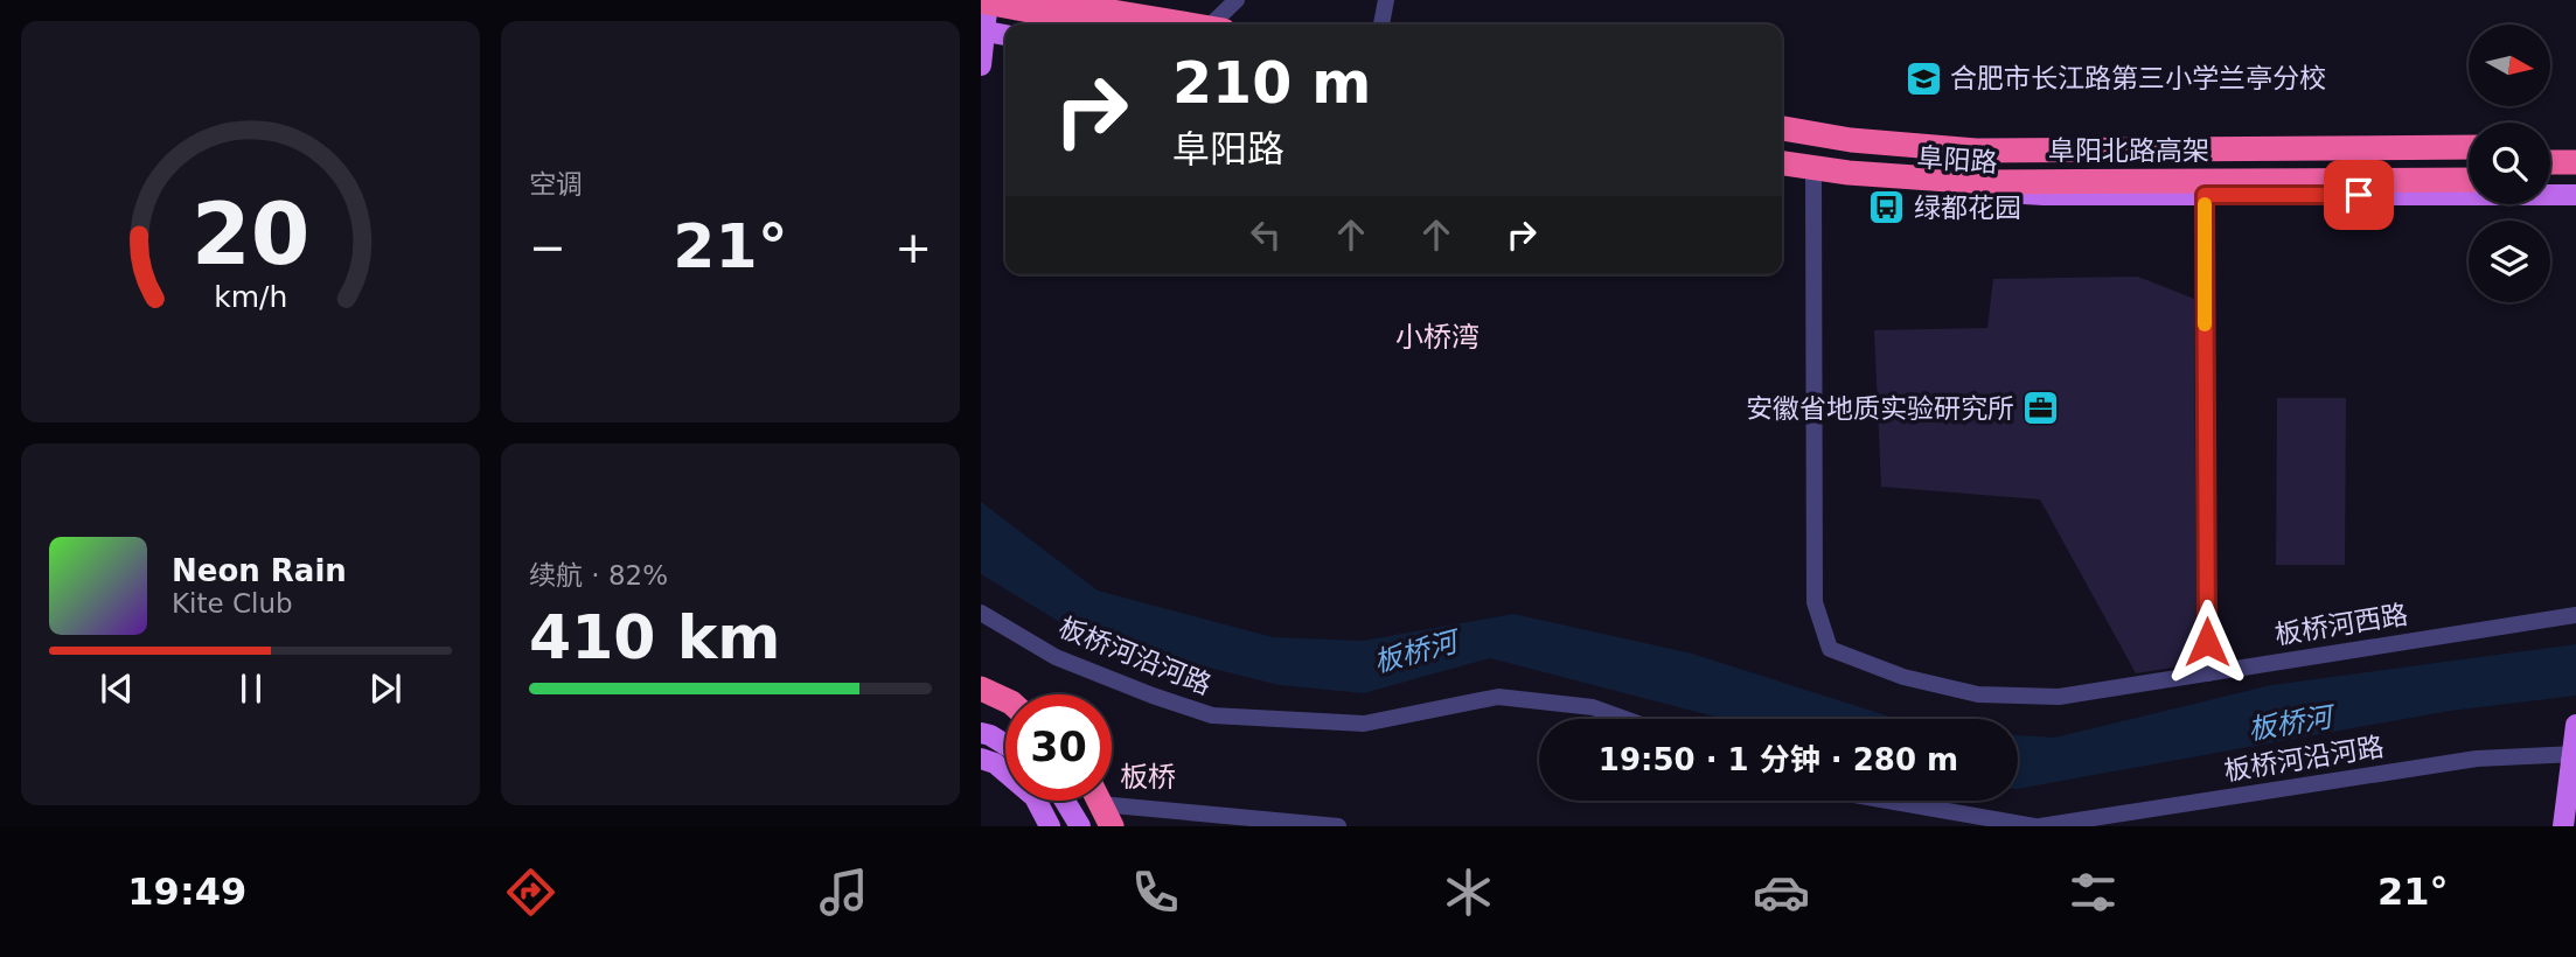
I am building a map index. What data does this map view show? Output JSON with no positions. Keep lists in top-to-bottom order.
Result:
{
  "streets": {
    "highway": ["阜阳北路高架"],
    "main road": ["阜阳路"],
    "street": ["板桥河西路", "板桥河沿河路"]
  },
  "crossings": [
    ["阜阳路", "板桥河西路"]
  ],
  "districts": ["小桥湾", "板桥"],
  "water": ["板桥河"],
  "places": {
    "school or university": ["合肥市长江路第三小学兰亭分校"],
    "bus stop": ["绿都花园"],
    "office": ["安徽省地质实验研究所"]
  },
  "north": "right",
  "page": {
    "tile": [
      "空调",
      ["续航 · 82%", "410 km"]
    ],
    "turn": ["210 m", "阜阳路"],
    "heat": ["−", "21°", "+"],
    "song": ["Neon Rain", "Kite Club"],
    "limit": "30",
    "trip": "19:50 · 1 分钟 · 280 m",
    "tabs": ["19:49", "21°"],
    "gauge": ["20", "km/h"]
  }
}
